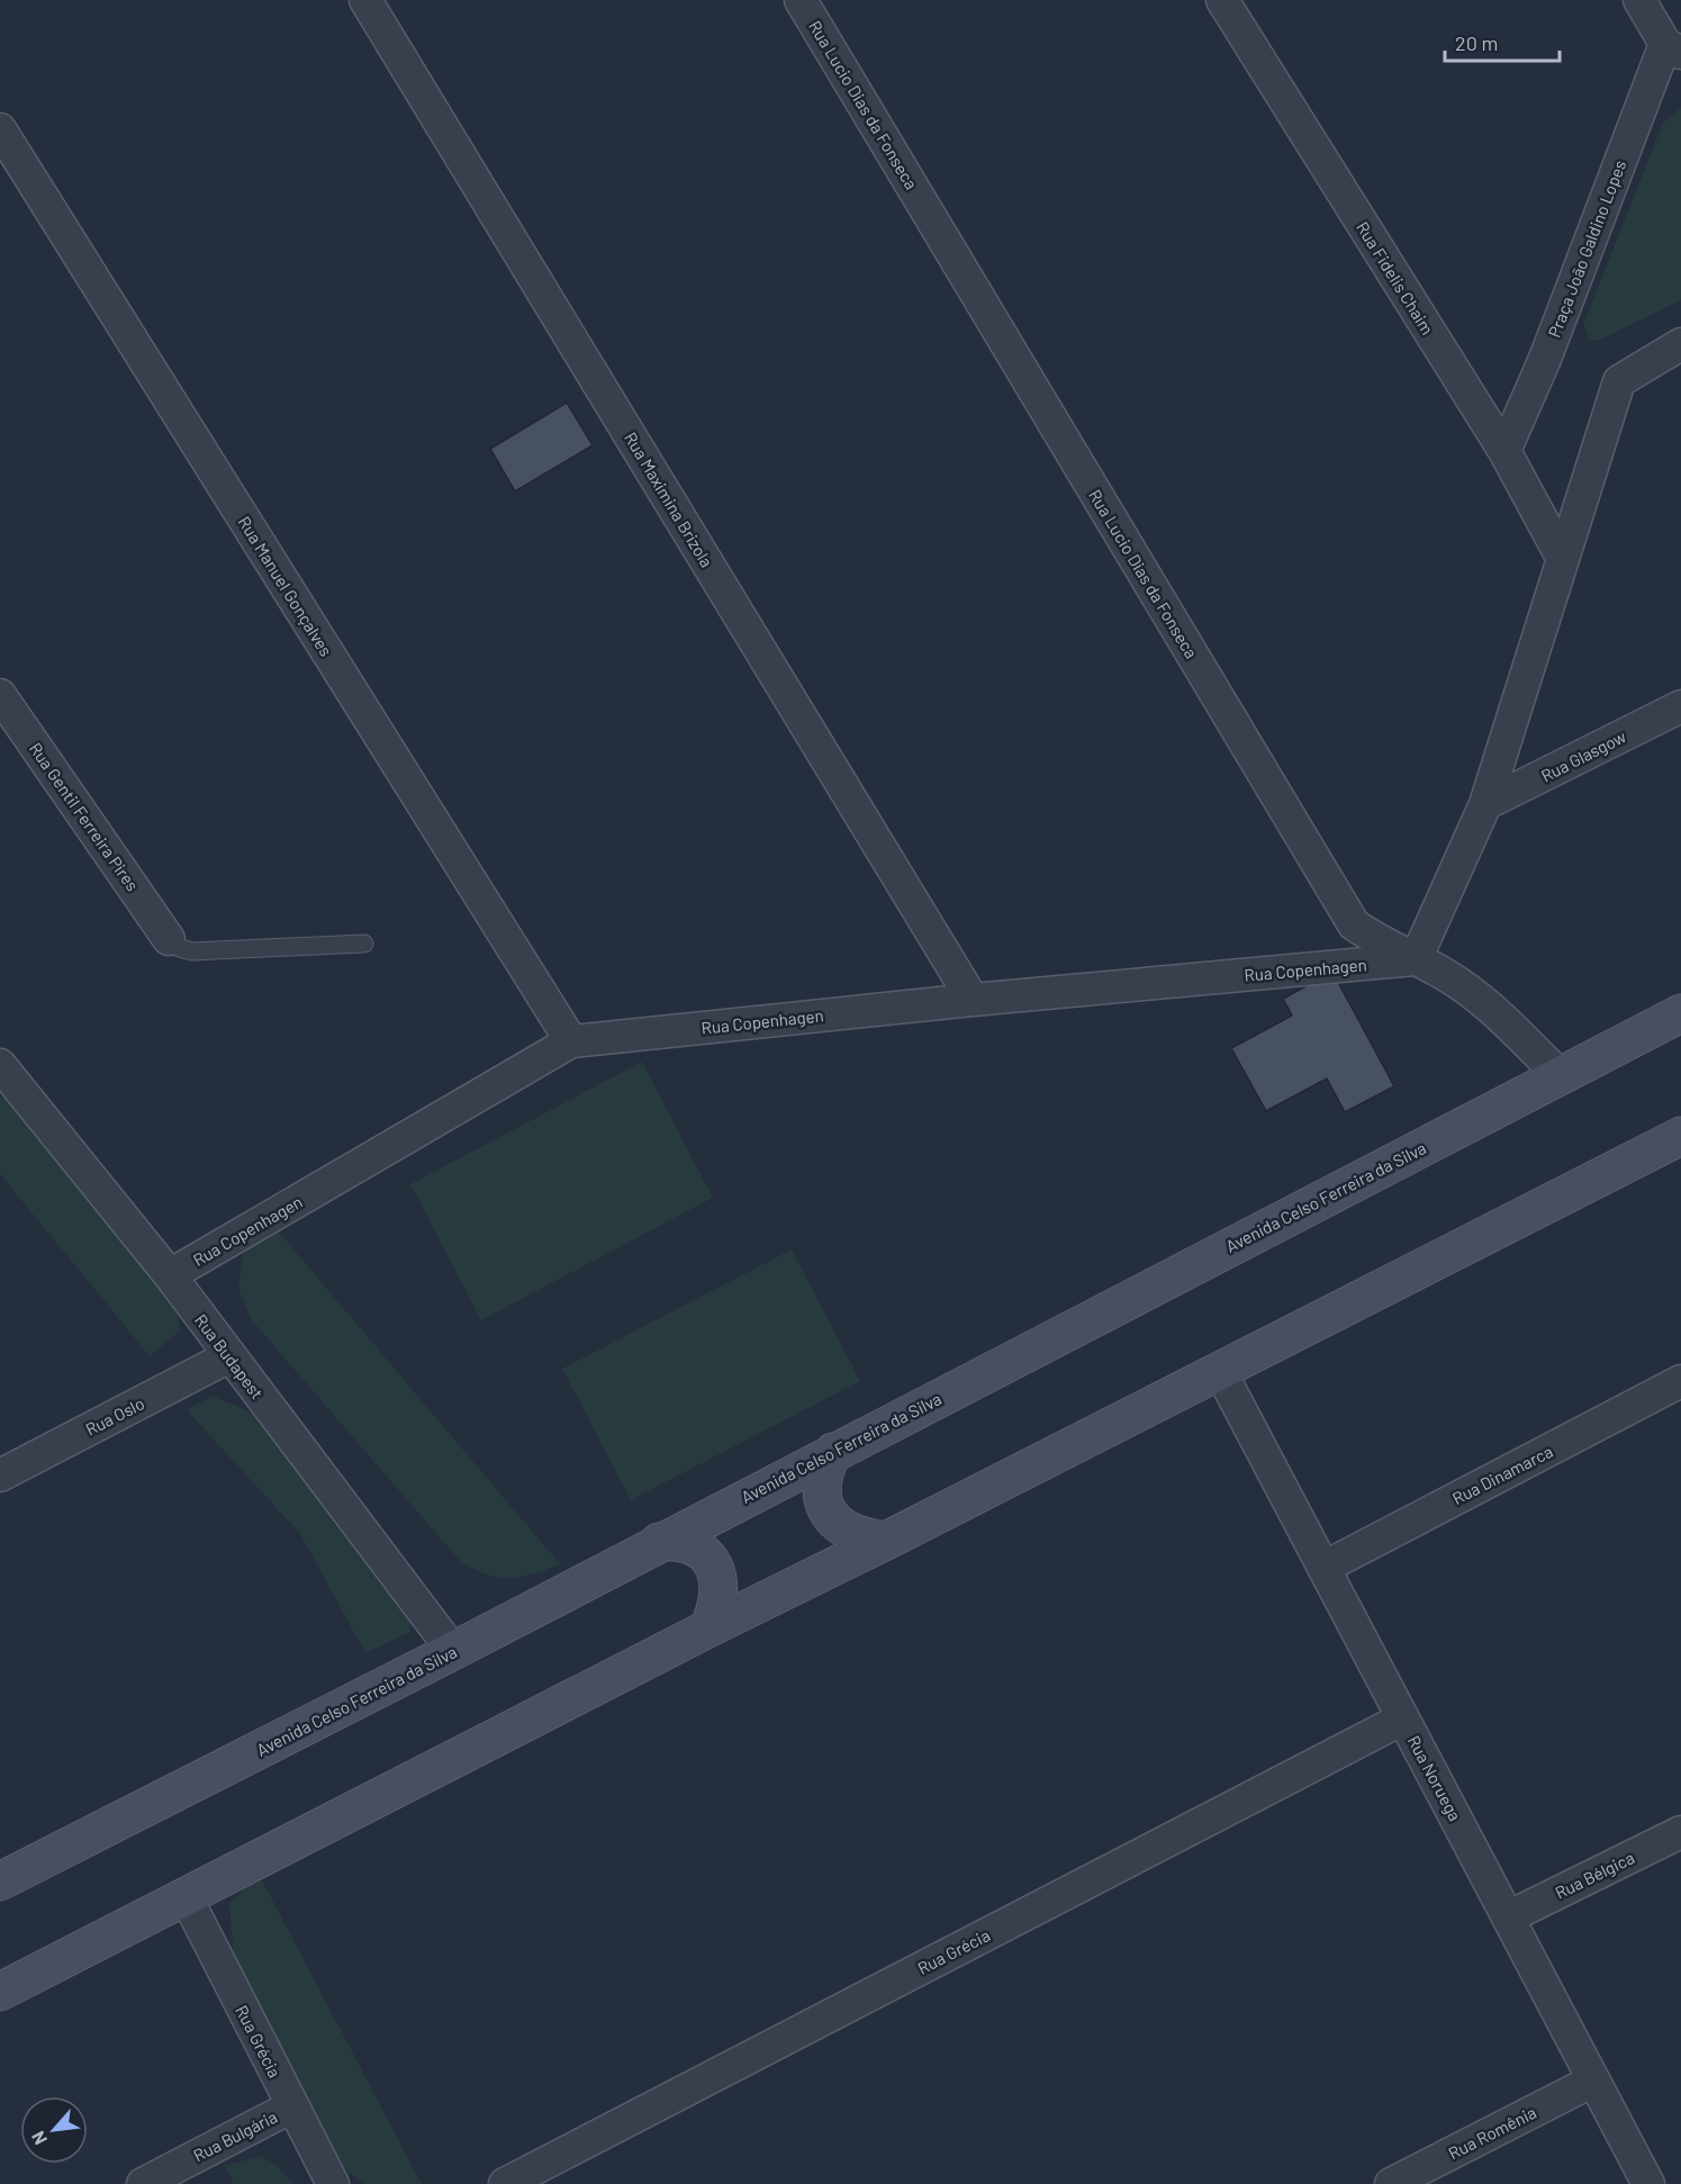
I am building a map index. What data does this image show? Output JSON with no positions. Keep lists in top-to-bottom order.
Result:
{
  "streets": {
    "main road": ["Avenida Celso Ferreira da Silva"],
    "street": [
      "Rua Lucio Dias da Fonseca",
      "Praça João Galdino Lopes",
      "Rua Fidelis Chaim",
      "Rua Maximina Brizola",
      "Rua Manuel Gonçalves",
      "Rua Glasgow",
      "Rua Gentil Ferreira Pires",
      "Rua Copenhagen",
      "Rua Budapest",
      "Rua Oslo",
      "Rua Dinamarca",
      "Rua Noruega",
      "Rua Bélgica",
      "Rua Grécia",
      "Rua Romênia",
      "Rua Bulgária"
    ]
  },
  "crossings": [
    ["Rua Lucio Dias da Fonseca", "Rua Copenhagen"],
    ["Rua Lucio Dias da Fonseca", "Avenida Celso Ferreira da Silva"],
    ["Praça João Galdino Lopes", "Rua Fidelis Chaim"],
    ["Rua Maximina Brizola", "Rua Copenhagen"],
    ["Rua Manuel Gonçalves", "Rua Copenhagen"],
    ["Rua Copenhagen", "Rua Budapest"],
    ["Avenida Celso Ferreira da Silva", "Rua Budapest"],
    ["Rua Budapest", "Rua Oslo"],
    ["Rua Dinamarca", "Rua Noruega"],
    ["Rua Noruega", "Rua Bélgica"],
    ["Rua Noruega", "Rua Grécia"],
    ["Rua Noruega", "Rua Romênia"],
    ["Rua Grécia", "Rua Bulgária"]
  ],
  "scale_bar": "20 m",
  "north": "bottom left"
}
